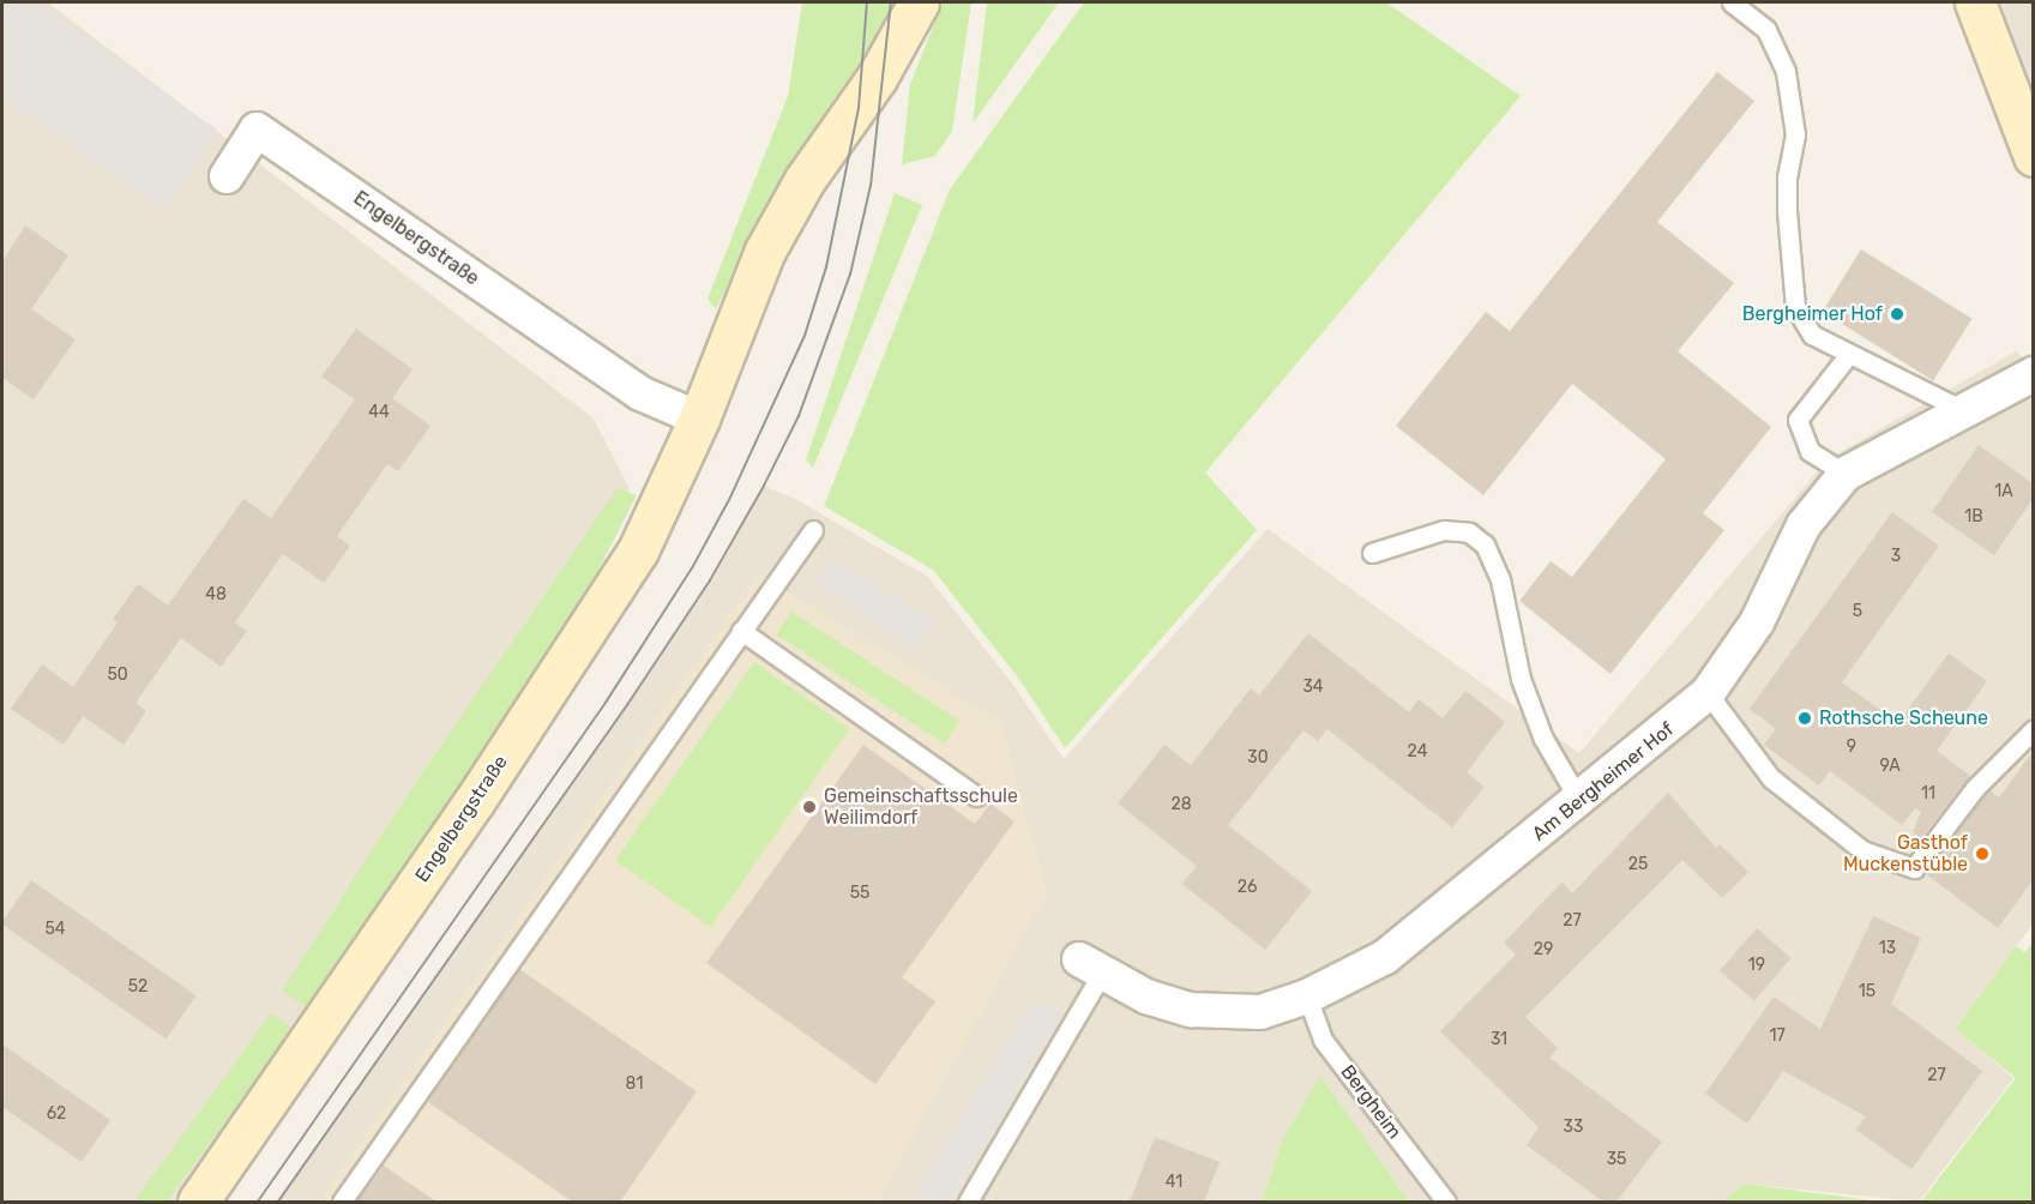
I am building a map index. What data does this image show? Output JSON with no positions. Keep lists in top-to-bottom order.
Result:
{
  "streets": {
    "main road": ["Engelbergstraße"],
    "street": ["Am Bergheimer Hof"],
    "lane": ["Bergheim"]
  },
  "crossings": [
    ["Am Bergheimer Hof", "Bergheim"]
  ],
  "places": [
    "Bergheimer Hof",
    "Rothsche Scheune",
    "Gemeinschaftsschule Weilimdorf",
    "Gasthof Muckenstüble"
  ],
  "house_numbers": [
    "44",
    "1A",
    "1B",
    "3",
    "48",
    "5",
    "50",
    "34",
    "9",
    "24",
    "30",
    "9A",
    "11",
    "28",
    "25",
    "26",
    "55",
    "27",
    "54",
    "13",
    "29",
    "19",
    "52",
    "15",
    "17",
    "31",
    "27",
    "81",
    "62",
    "33",
    "35",
    "41"
  ]
}
